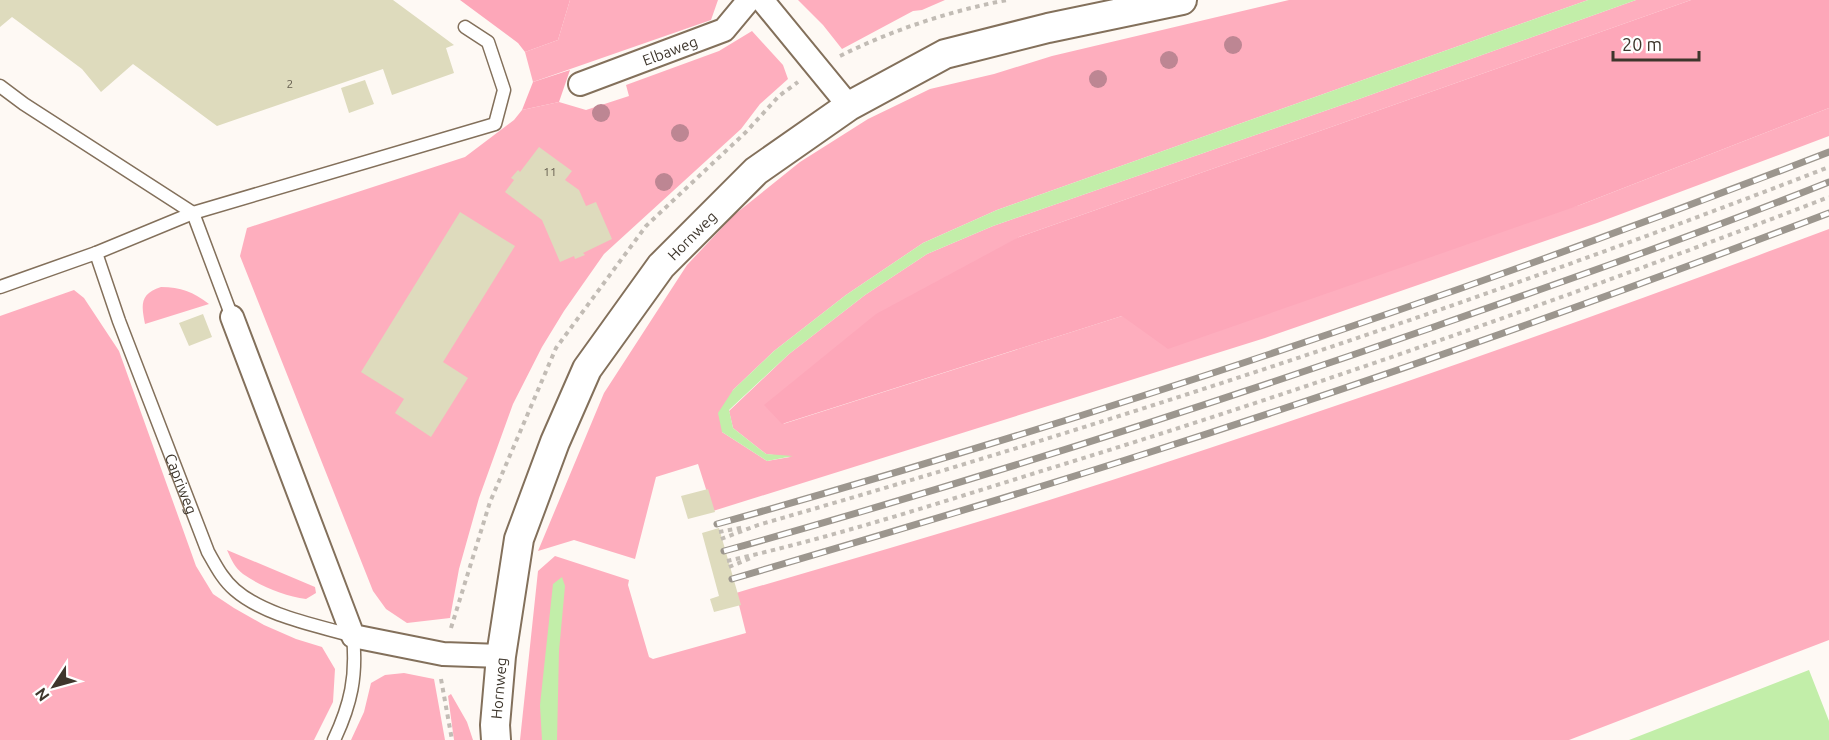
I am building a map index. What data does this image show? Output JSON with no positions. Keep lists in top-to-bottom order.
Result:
{
  "streets": {
    "street": ["Elbaweg", "Hornweg", "Capriweg"]
  },
  "crossings": [
    ["Hornweg", "Capriweg"]
  ],
  "house_numbers": ["2", "11"],
  "scale_bar": "20 m",
  "north": "bottom left"
}
